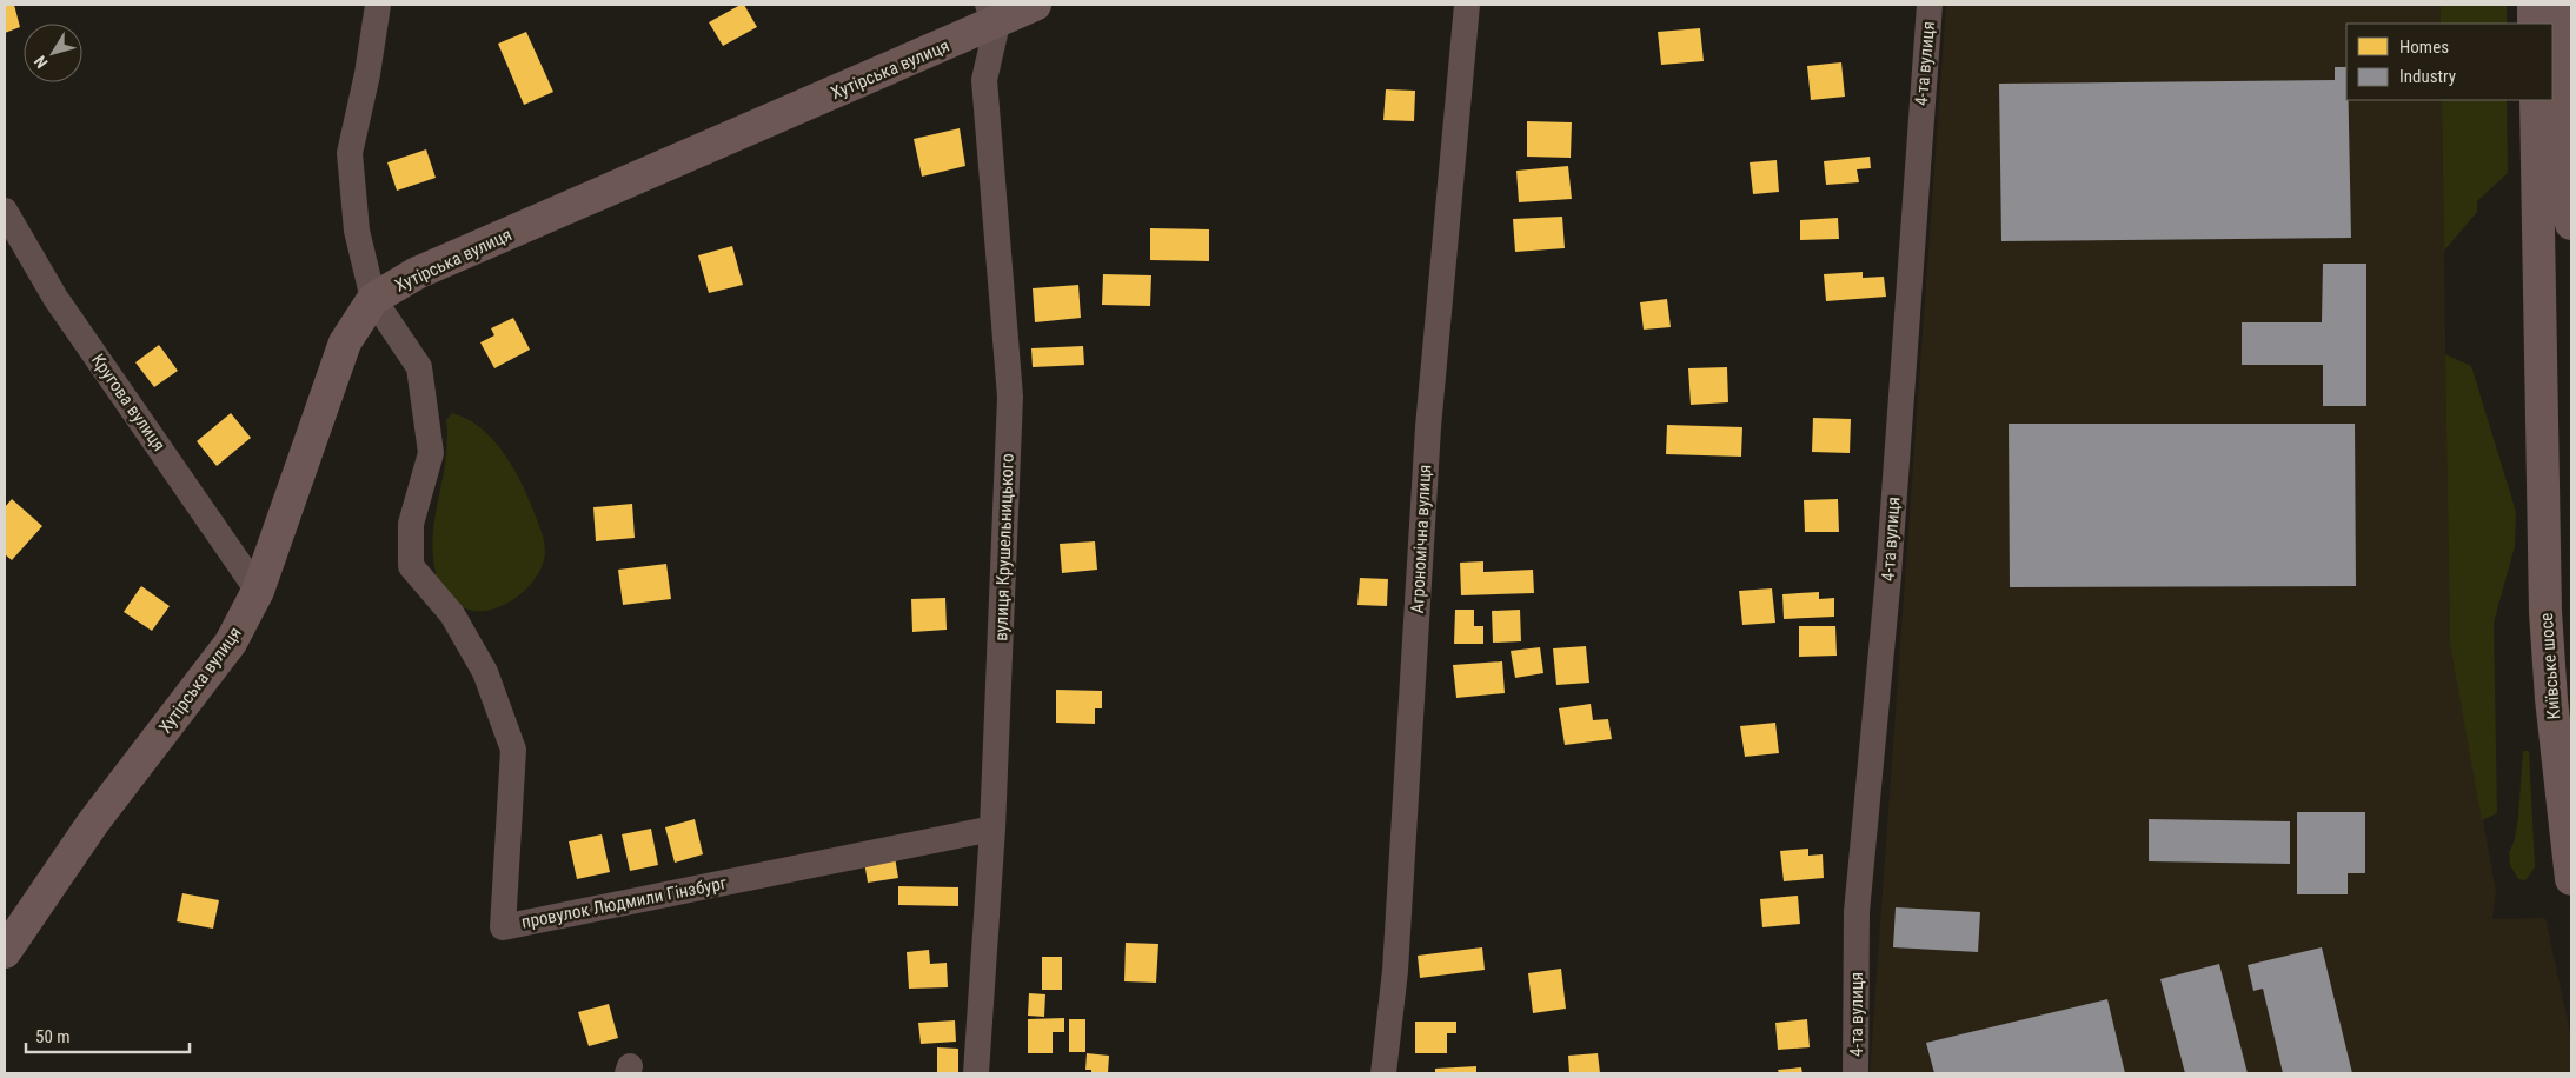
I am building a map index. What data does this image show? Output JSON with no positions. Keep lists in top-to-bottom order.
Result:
{
  "streets": {
    "main road": ["Хутірська вулиця", "Київське шосе"],
    "street": [
      "4-та вулиця",
      "Кругова вулиця",
      "Агрономічна вулиця",
      "вулиця Крушельницького",
      "провулок Людмили Гінзбург"
    ]
  },
  "crossings": [
    ["Хутірська вулиця", "Кругова вулиця"],
    ["Хутірська вулиця", "вулиця Крушельницького"],
    ["Хутірська вулиця", "провулок Людмили Гінзбург"],
    ["вулиця Крушельницького", "провулок Людмили Гінзбург"]
  ],
  "legend": ["Homes", "Industry"],
  "scale_bar": "50 m",
  "north": "bottom left"
}
